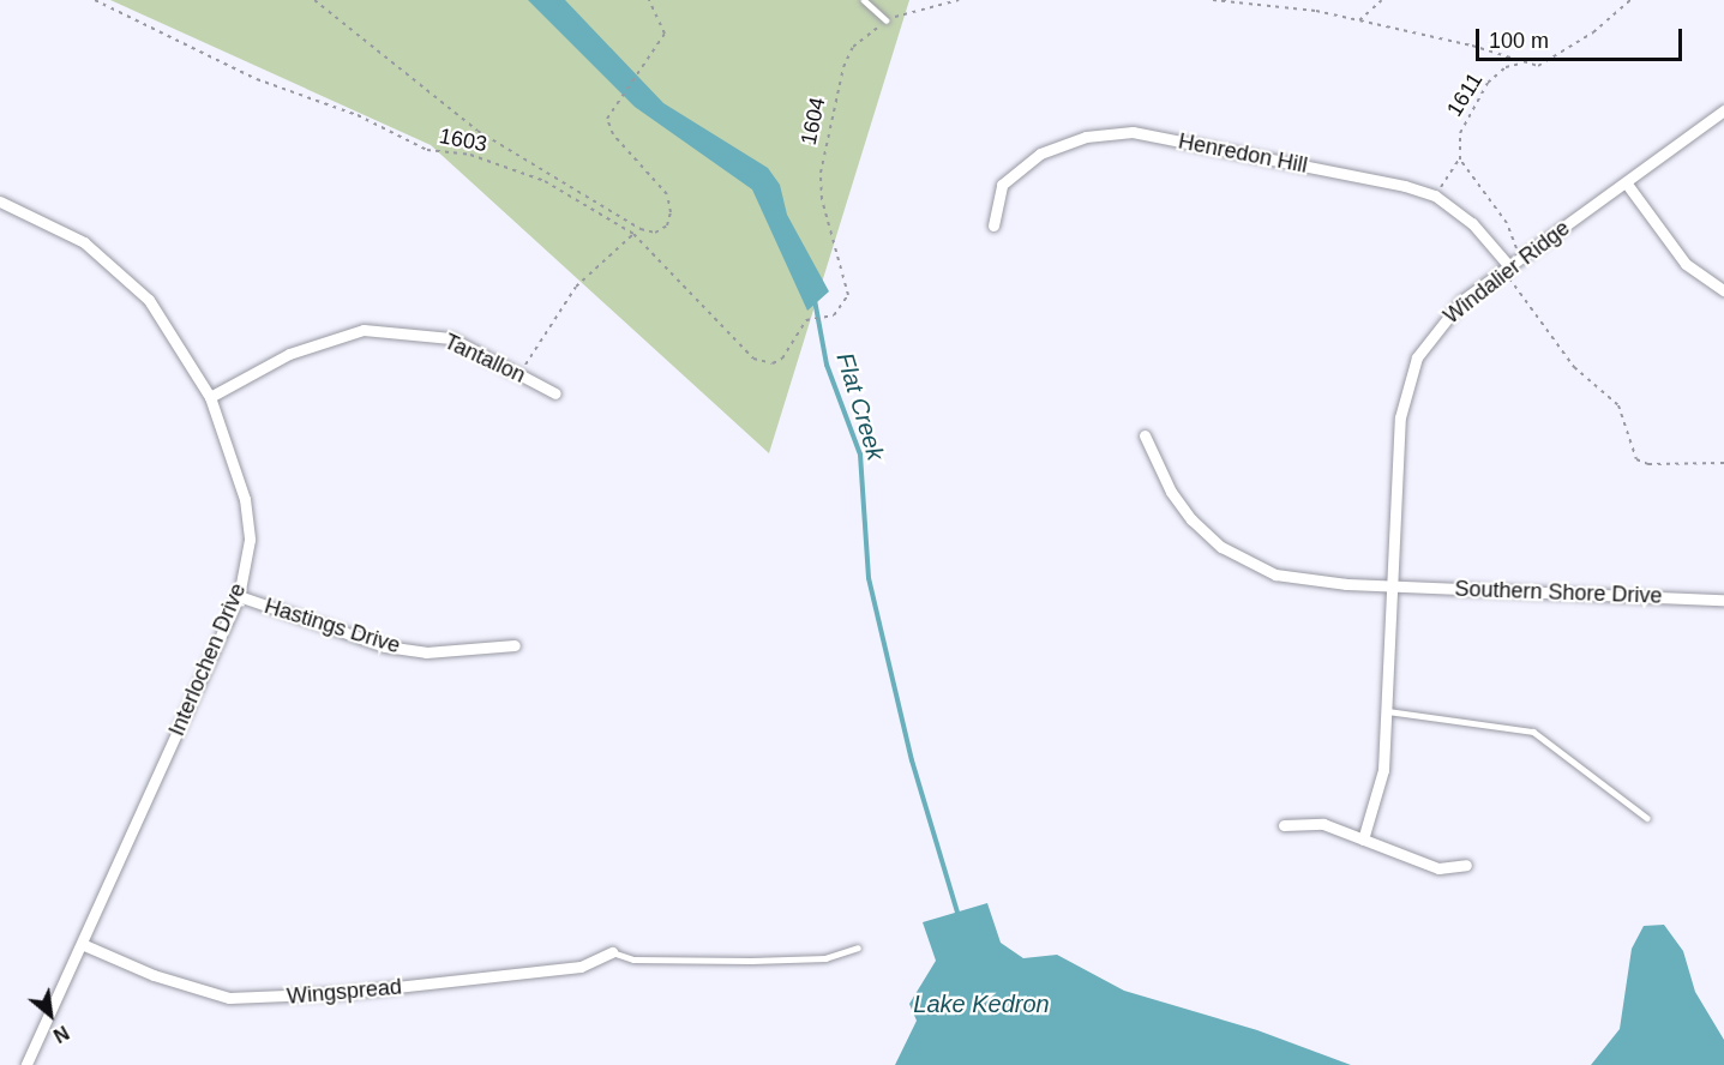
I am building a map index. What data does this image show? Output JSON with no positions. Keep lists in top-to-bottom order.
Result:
{
  "streets": {
    "street": [
      "Henredon Hill",
      "Windalier Ridge",
      "Tantallon",
      "Southern Shore Drive",
      "Hastings Drive",
      "Interlochen Drive",
      "Wingspread"
    ],
    "path": ["1611", "1604", "1603"]
  },
  "crossings": [
    ["1611", "Henredon Hill"],
    ["1604", "1603"],
    ["Henredon Hill", "Windalier Ridge"],
    ["Windalier Ridge", "Southern Shore Drive"],
    ["Tantallon", "Interlochen Drive"],
    ["Hastings Drive", "Interlochen Drive"],
    ["Interlochen Drive", "Wingspread"]
  ],
  "water": ["Flat Creek", "Lake Kedron"],
  "scale_bar": "100 m",
  "north": "bottom right"
}
